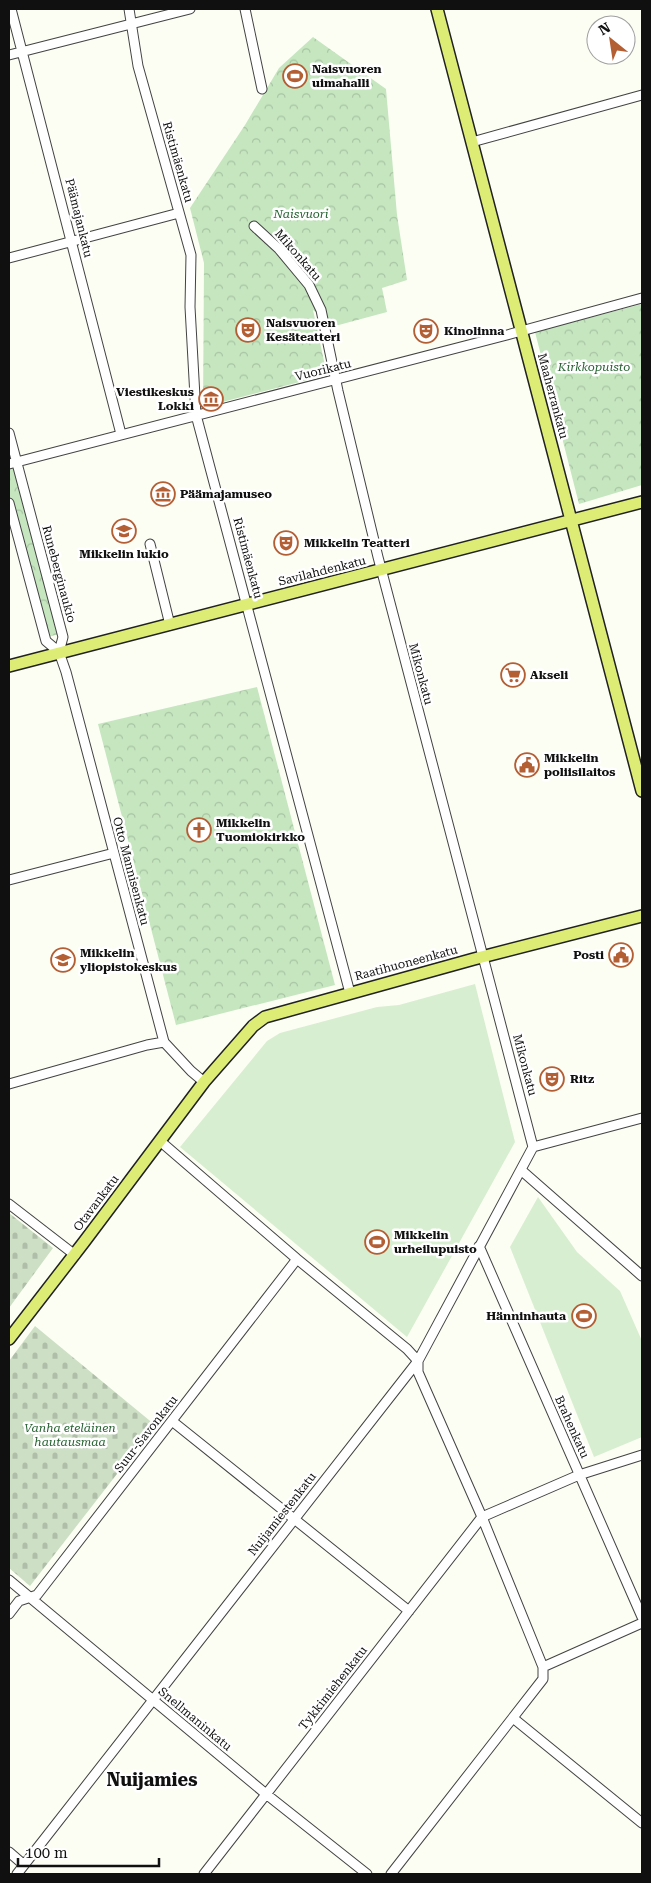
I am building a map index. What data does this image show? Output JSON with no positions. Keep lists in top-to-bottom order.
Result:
{
  "streets": {
    "main road": [
      "Maaherrankatu",
      "Savilahdenkatu",
      "Raatihuoneenkatu",
      "Otavankatu"
    ],
    "street": [
      "Ristimäenkatu",
      "Päämajankatu",
      "Mikonkatu",
      "Vuorikatu",
      "Runeberginaukio",
      "Otto Mannisenkatu",
      "Brahenkatu",
      "Suur-Savonkatu",
      "Nuijamiestenkatu",
      "Tykkimiehenkatu",
      "Snellmaninkatu"
    ]
  },
  "crossings": [
    ["Ristimäenkatu", "Vuorikatu"],
    ["Ristimäenkatu", "Savilahdenkatu"],
    ["Ristimäenkatu", "Raatihuoneenkatu"],
    ["Päämajankatu", "Vuorikatu"],
    ["Mikonkatu", "Vuorikatu"],
    ["Mikonkatu", "Savilahdenkatu"],
    ["Mikonkatu", "Raatihuoneenkatu"],
    ["Mikonkatu", "Nuijamiestenkatu"],
    ["Vuorikatu", "Maaherrankatu"],
    ["Vuorikatu", "Runeberginaukio"],
    ["Maaherrankatu", "Savilahdenkatu"],
    ["Savilahdenkatu", "Runeberginaukio"],
    ["Savilahdenkatu", "Otto Mannisenkatu"],
    ["Runeberginaukio", "Otto Mannisenkatu"],
    ["Otto Mannisenkatu", "Raatihuoneenkatu"],
    ["Otto Mannisenkatu", "Otavankatu"],
    ["Raatihuoneenkatu", "Otavankatu"],
    ["Brahenkatu", "Nuijamiestenkatu"],
    ["Suur-Savonkatu", "Snellmaninkatu"],
    ["Nuijamiestenkatu", "Snellmaninkatu"],
    ["Tykkimiehenkatu", "Snellmaninkatu"]
  ],
  "districts": ["Nuijamies"],
  "parks": ["Naisvuori", "Kirkkopuisto", "Vanha eteläinen hautausmaa"],
  "places": {
    "sports": ["Naisvuoren uimahalli", "Mikkelin urheilupuisto", "Hänninhauta"],
    "theatre": [
      "Naisvuoren Kesäteatteri",
      "Kinolinna",
      "Mikkelin Teatteri",
      "Ritz"
    ],
    "museum": ["Viestikeskus Lokki", "Päämajamuseo"],
    "school or university": ["Mikkelin lukio", "Mikkelin yliopistokeskus"],
    "supermarket": ["Akseli"],
    "public building": ["Mikkelin poliisilaitos", "Posti"],
    "church": ["Mikkelin Tuomiokirkko"]
  },
  "scale_bar": "100 m",
  "north": "top left"
}
